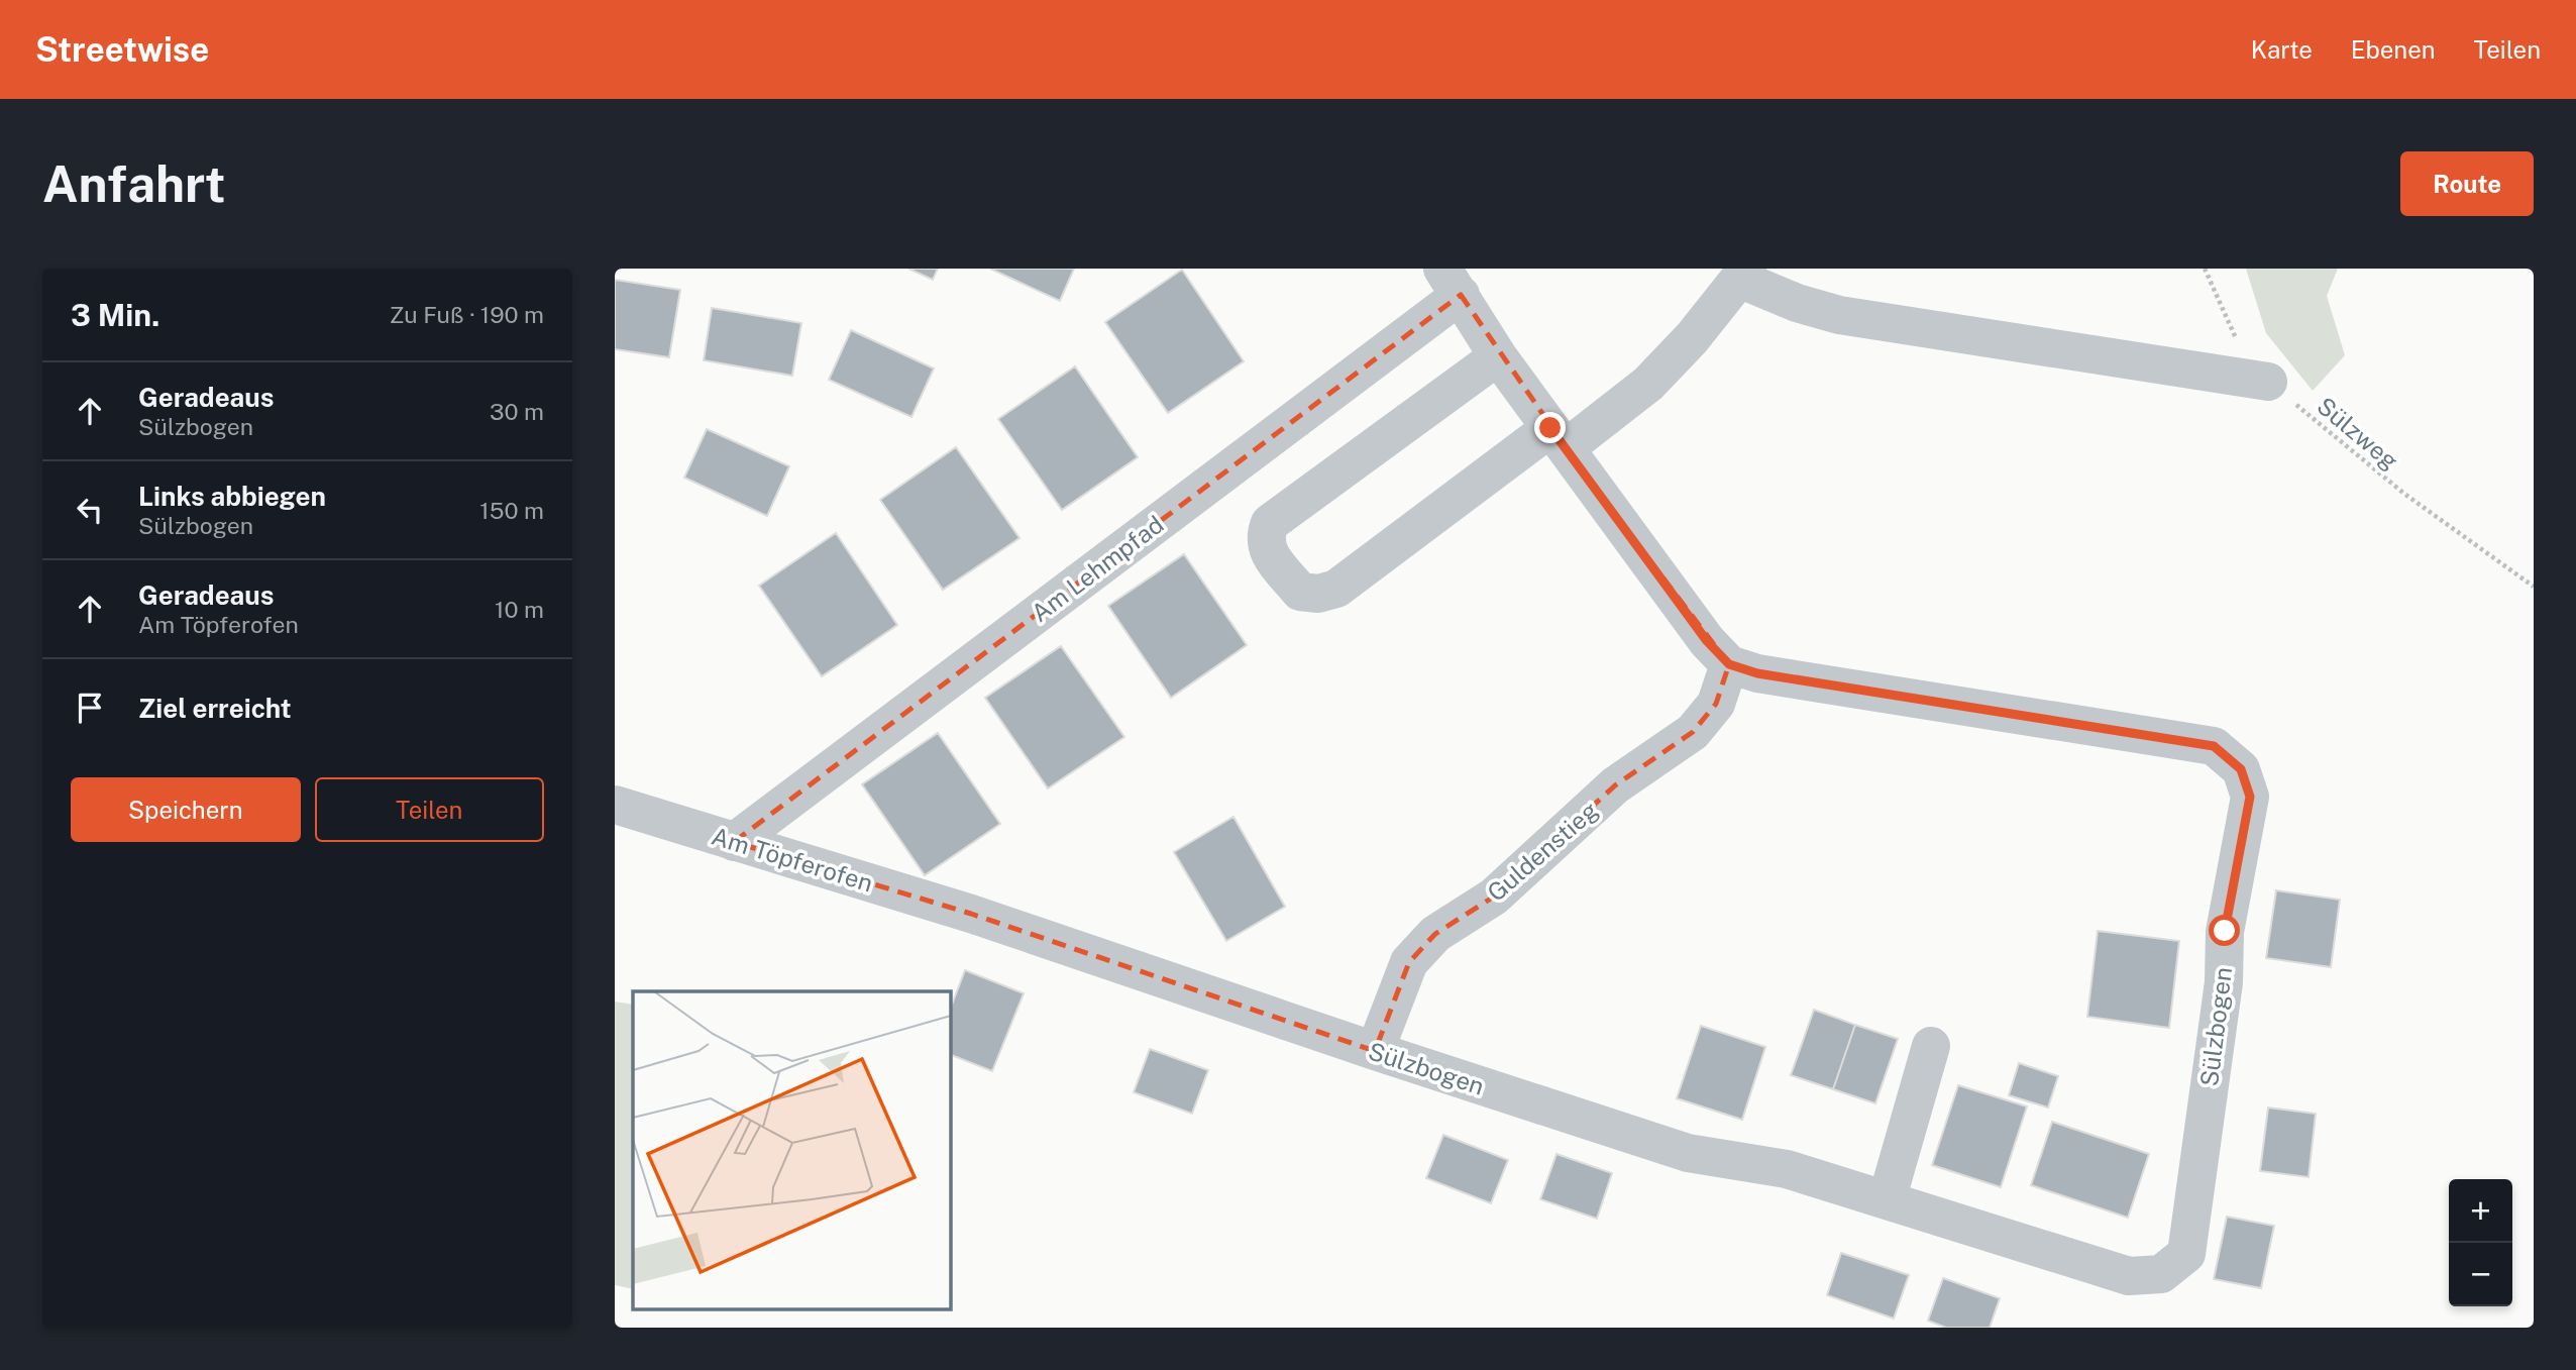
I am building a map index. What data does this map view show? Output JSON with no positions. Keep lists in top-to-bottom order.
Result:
{
  "streets": {
    "street": [
      "Am Lehmpfad",
      "Guldenstieg",
      "Am Töpferofen",
      "Sülzbogen"
    ],
    "path": ["Sülzweg"]
  },
  "crossings": [
    ["Am Lehmpfad", "Am Töpferofen"],
    ["Guldenstieg", "Sülzbogen"],
    ["Am Töpferofen", "Sülzbogen"]
  ],
  "page": {
    "header": "Streetwise",
    "nav": ["Karte", "Ebenen", "Teilen"],
    "buttons": [
      "Route",
      ["Speichern", "Teilen"]
    ],
    "title": "Anfahrt",
    "heading": ["3 Min.", "Zu Fuß · 190 m"],
    "list": [
      ["Geradeaus", "Sülzbogen", "30 m"],
      ["Links abbiegen", "Sülzbogen", "150 m"],
      ["Geradeaus", "Am Töpferofen", "10 m"],
      "Ziel erreicht"
    ],
    "map_buttons": ["+", "−"]
  }
}
